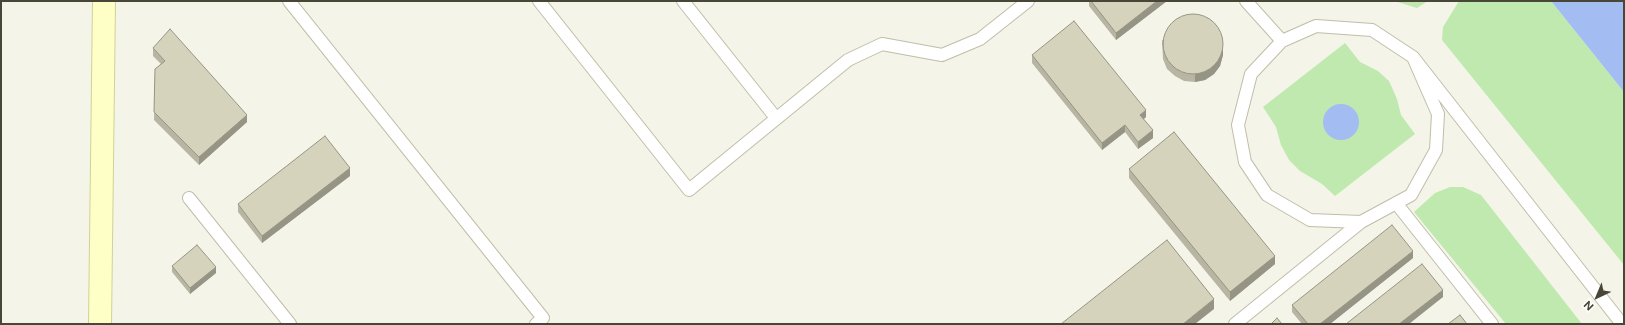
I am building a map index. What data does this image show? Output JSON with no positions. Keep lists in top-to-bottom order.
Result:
{
  "north": "bottom left"
}
